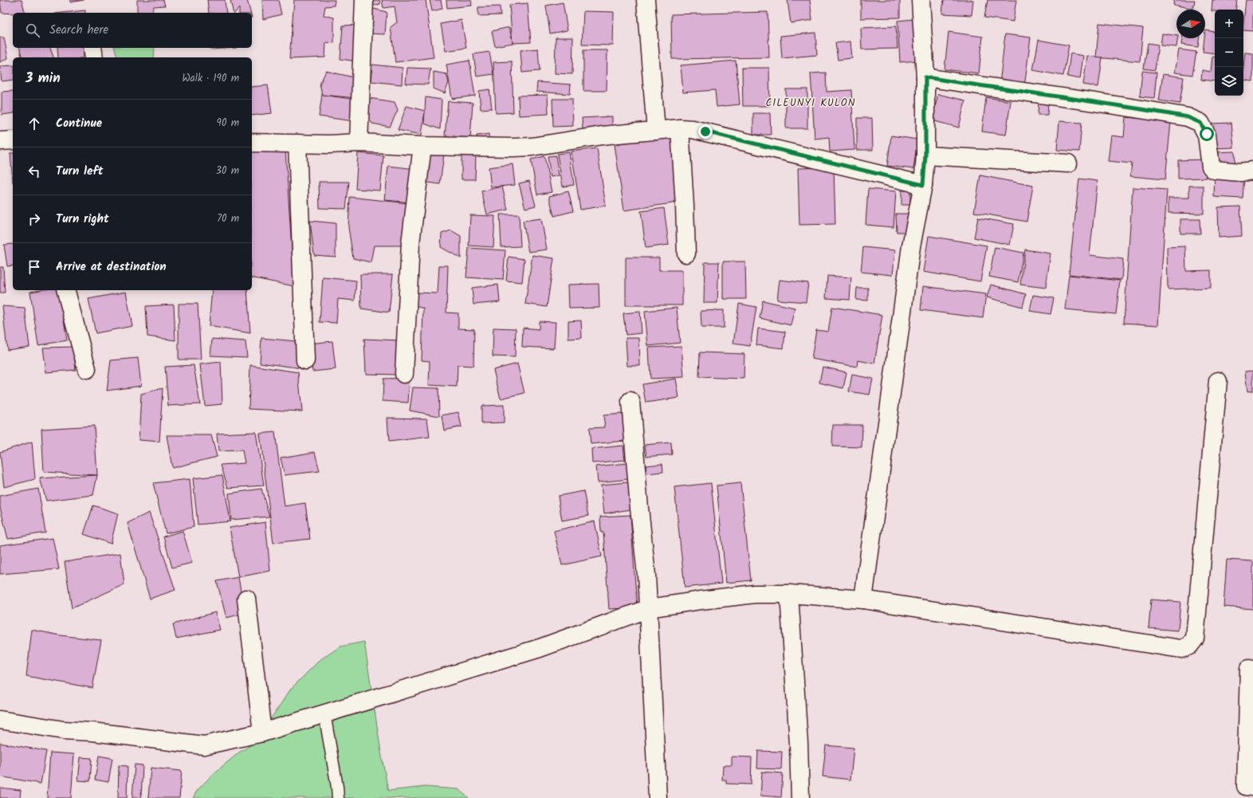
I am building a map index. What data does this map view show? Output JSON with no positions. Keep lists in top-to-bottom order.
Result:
{
  "districts": ["CILEUNYI KULON"],
  "north": "right",
  "page": {
    "map_buttons": ["+", "−"],
    "search": "Search here",
    "heading": ["3 min", "Walk · 190 m"],
    "list": [
      ["Continue", "90 m"],
      ["Turn left", "30 m"],
      ["Turn right", "70 m"],
      "Arrive at destination"
    ]
  }
}
